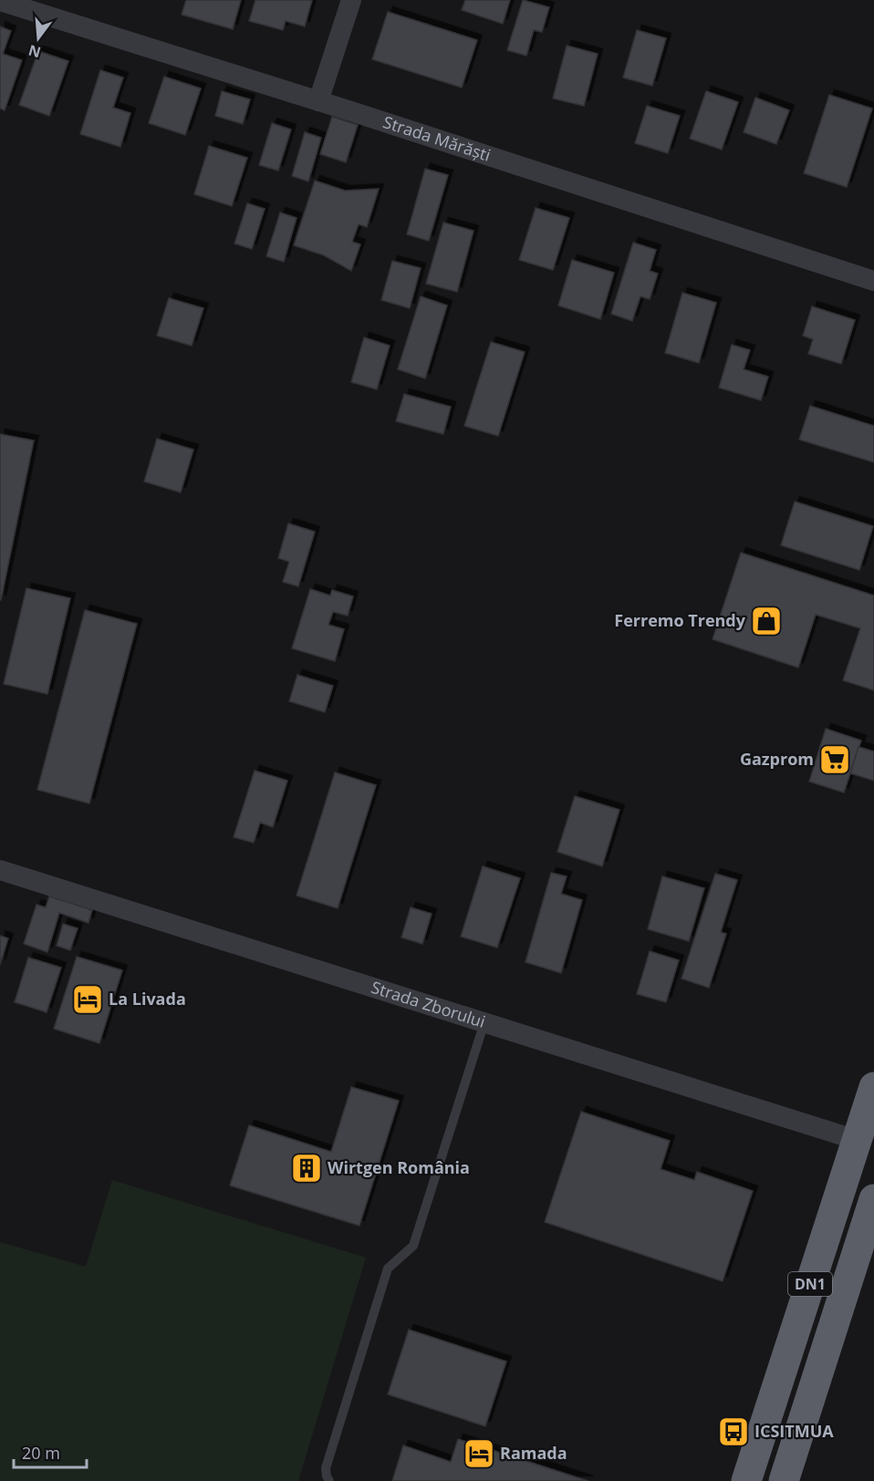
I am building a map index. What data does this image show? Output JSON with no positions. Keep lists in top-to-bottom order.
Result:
{
  "streets": {
    "highway": ["DN1"],
    "street": ["Strada Mărăști", "Strada Zborului"]
  },
  "crossings": [
    ["Strada Zborului", "DN1"]
  ],
  "places": {
    "shop": ["Ferremo Trendy"],
    "supermarket": ["Gazprom"],
    "hotel": ["La Livada", "Ramada"],
    "building": ["Wirtgen România"],
    "bus stop": ["ICSITMUA"]
  },
  "scale_bar": "20 m",
  "north": "bottom"
}
